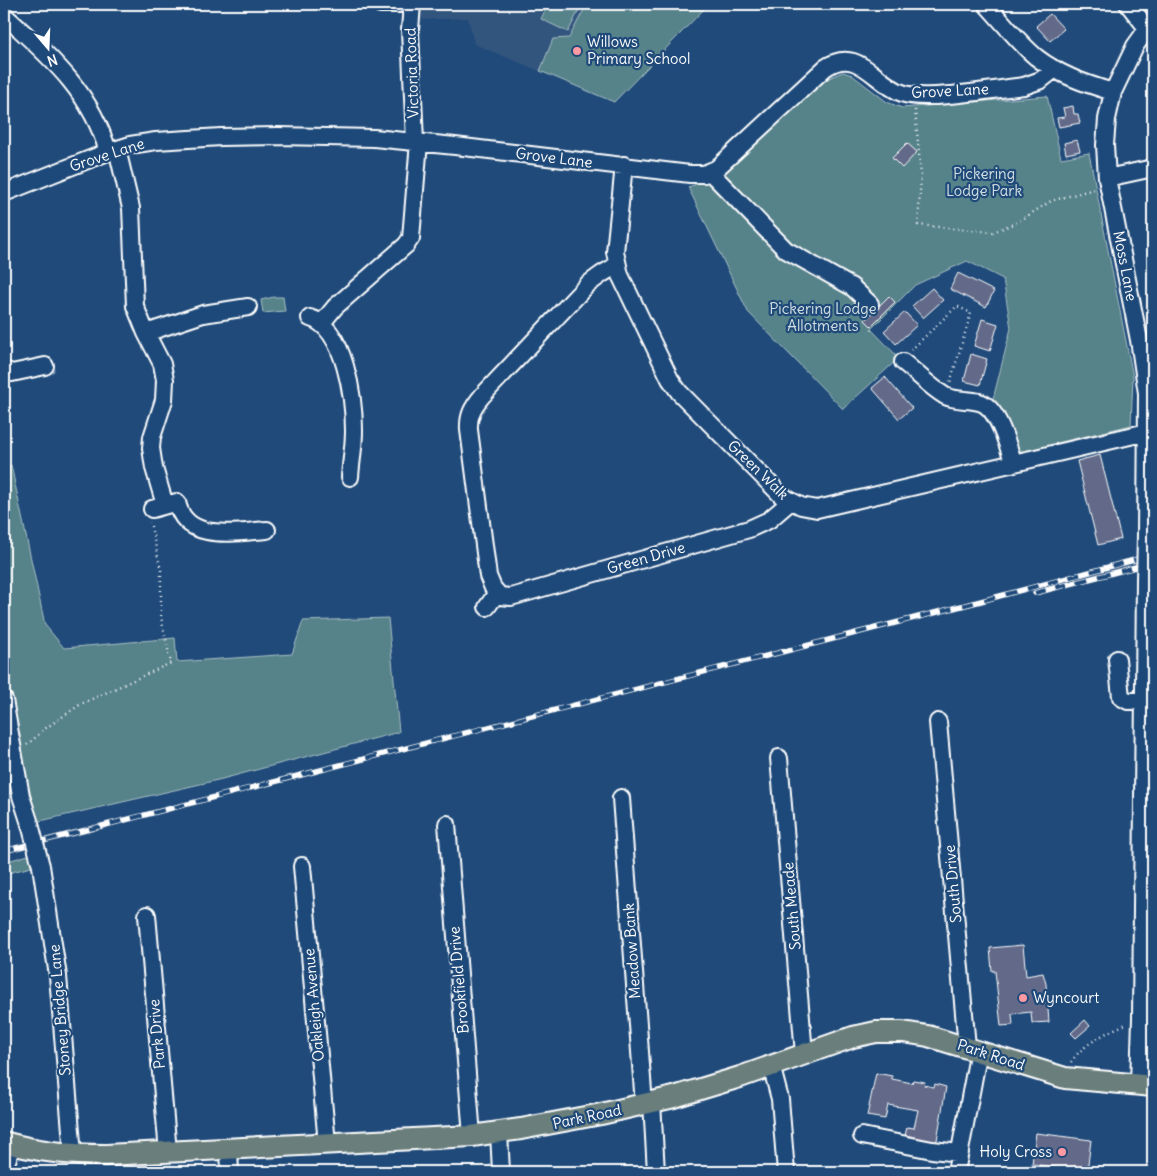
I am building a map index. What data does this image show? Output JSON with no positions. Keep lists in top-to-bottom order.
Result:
{
  "streets": {
    "main road": ["Park Road"],
    "street": [
      "Victoria Road",
      "Grove Lane",
      "Moss Lane",
      "Green Walk",
      "Green Drive",
      "South Drive",
      "South Meade",
      "Meadow Bank",
      "Brookfield Drive",
      "Oakleigh Avenue",
      "Stoney Bridge Lane",
      "Park Drive"
    ]
  },
  "crossings": [
    ["Victoria Road", "Grove Lane"],
    ["Grove Lane", "Green Walk"],
    ["Moss Lane", "Green Walk"],
    ["Moss Lane", "Park Road"],
    ["Green Walk", "Green Drive"],
    ["South Drive", "Park Road"],
    ["South Meade", "Park Road"],
    ["Meadow Bank", "Park Road"],
    ["Brookfield Drive", "Park Road"],
    ["Oakleigh Avenue", "Park Road"],
    ["Stoney Bridge Lane", "Park Road"],
    ["Park Drive", "Park Road"]
  ],
  "parks": ["Pickering Lodge Park", "Pickering Lodge Allotments"],
  "places": ["Willows Primary School", "Wyncourt", "Holy Cross"],
  "north": "bottom"
}
